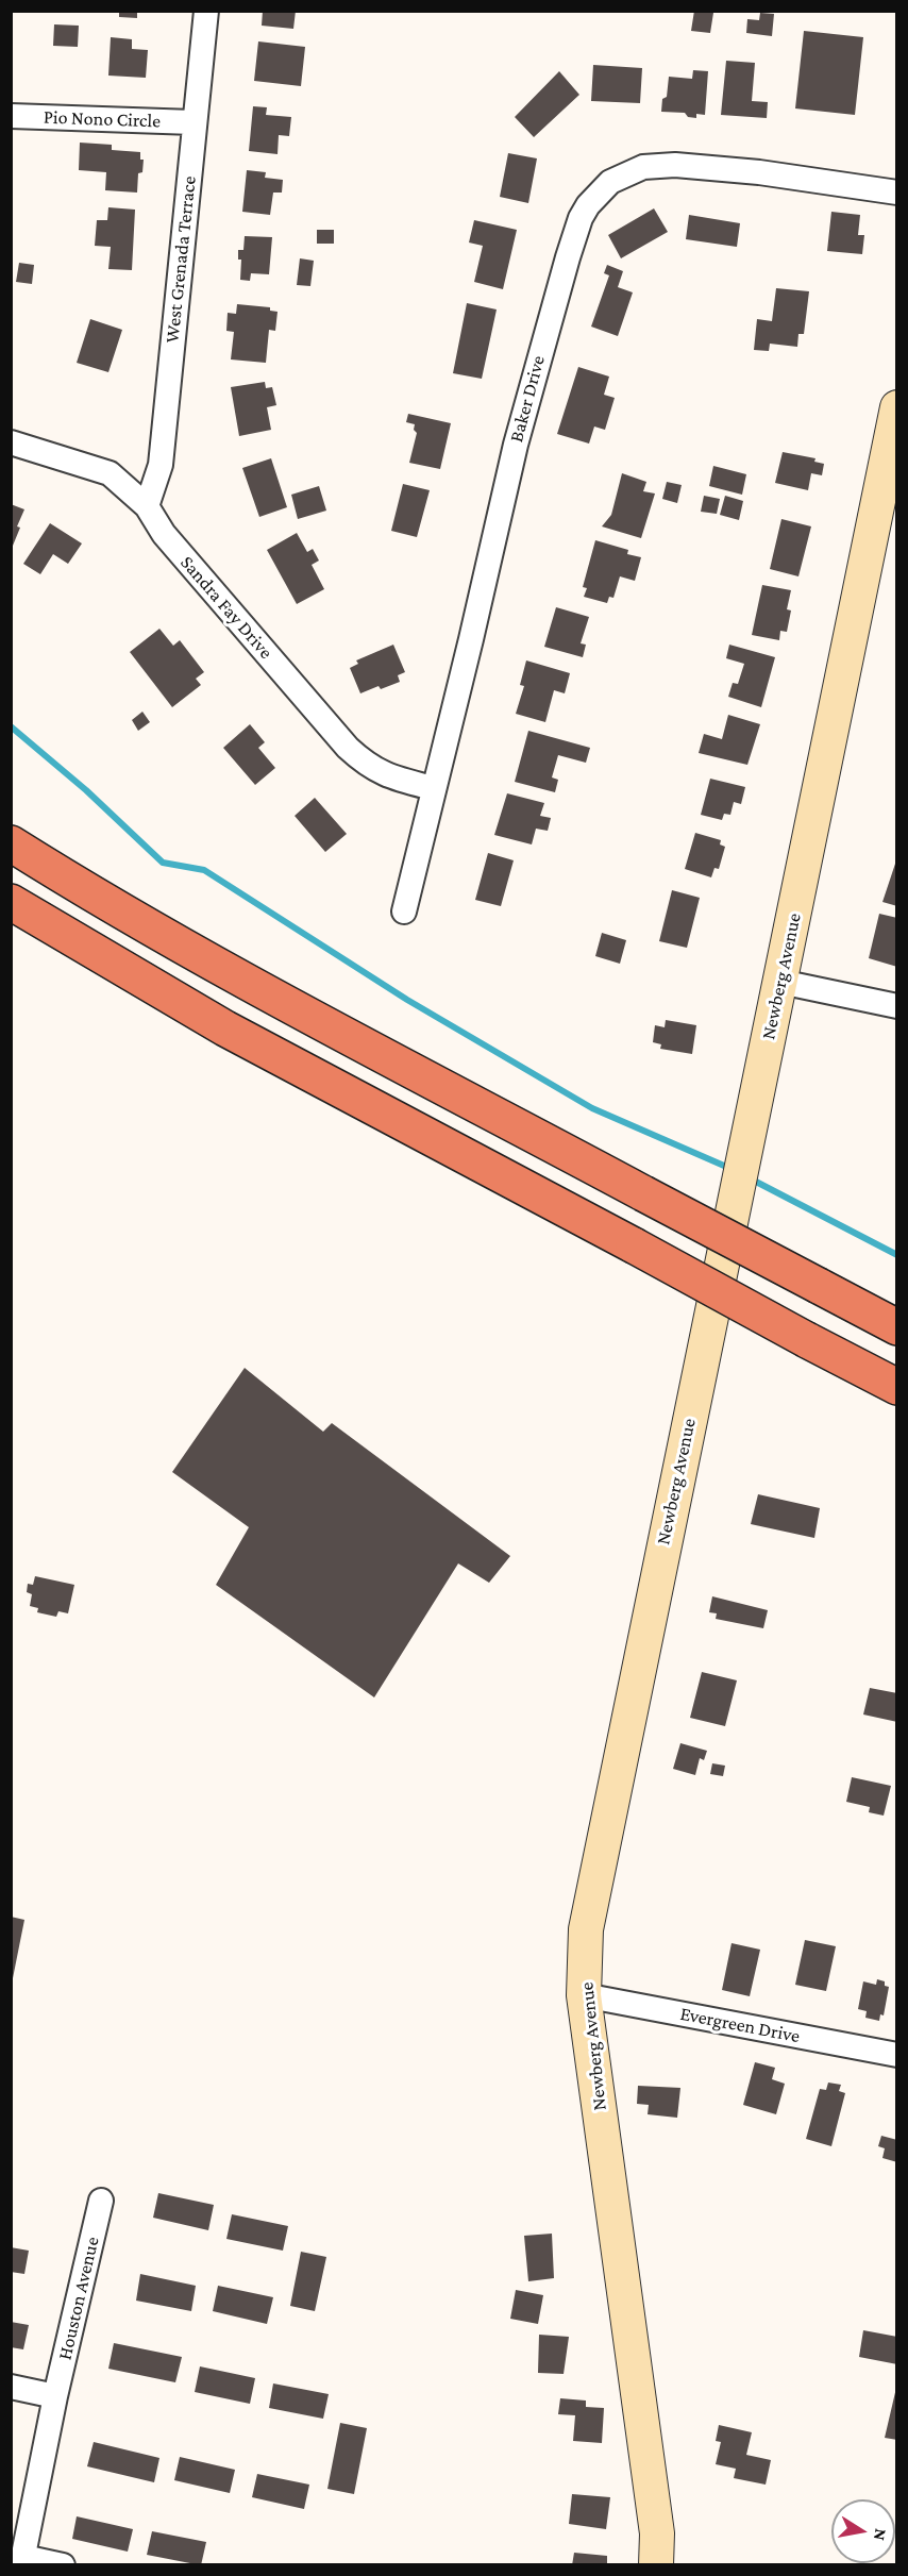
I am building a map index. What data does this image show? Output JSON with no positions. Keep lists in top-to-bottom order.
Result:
{
  "streets": {
    "street": [
      "Pio Nono Circle",
      "West Grenada Terrace",
      "Baker Drive",
      "Sandra Fay Drive",
      "Newberg Avenue",
      "Evergreen Drive",
      "Houston Avenue"
    ]
  },
  "crossings": [
    ["Pio Nono Circle", "West Grenada Terrace"],
    ["West Grenada Terrace", "Sandra Fay Drive"],
    ["Baker Drive", "Sandra Fay Drive"],
    ["Newberg Avenue", "Evergreen Drive"]
  ],
  "north": "right"
}
